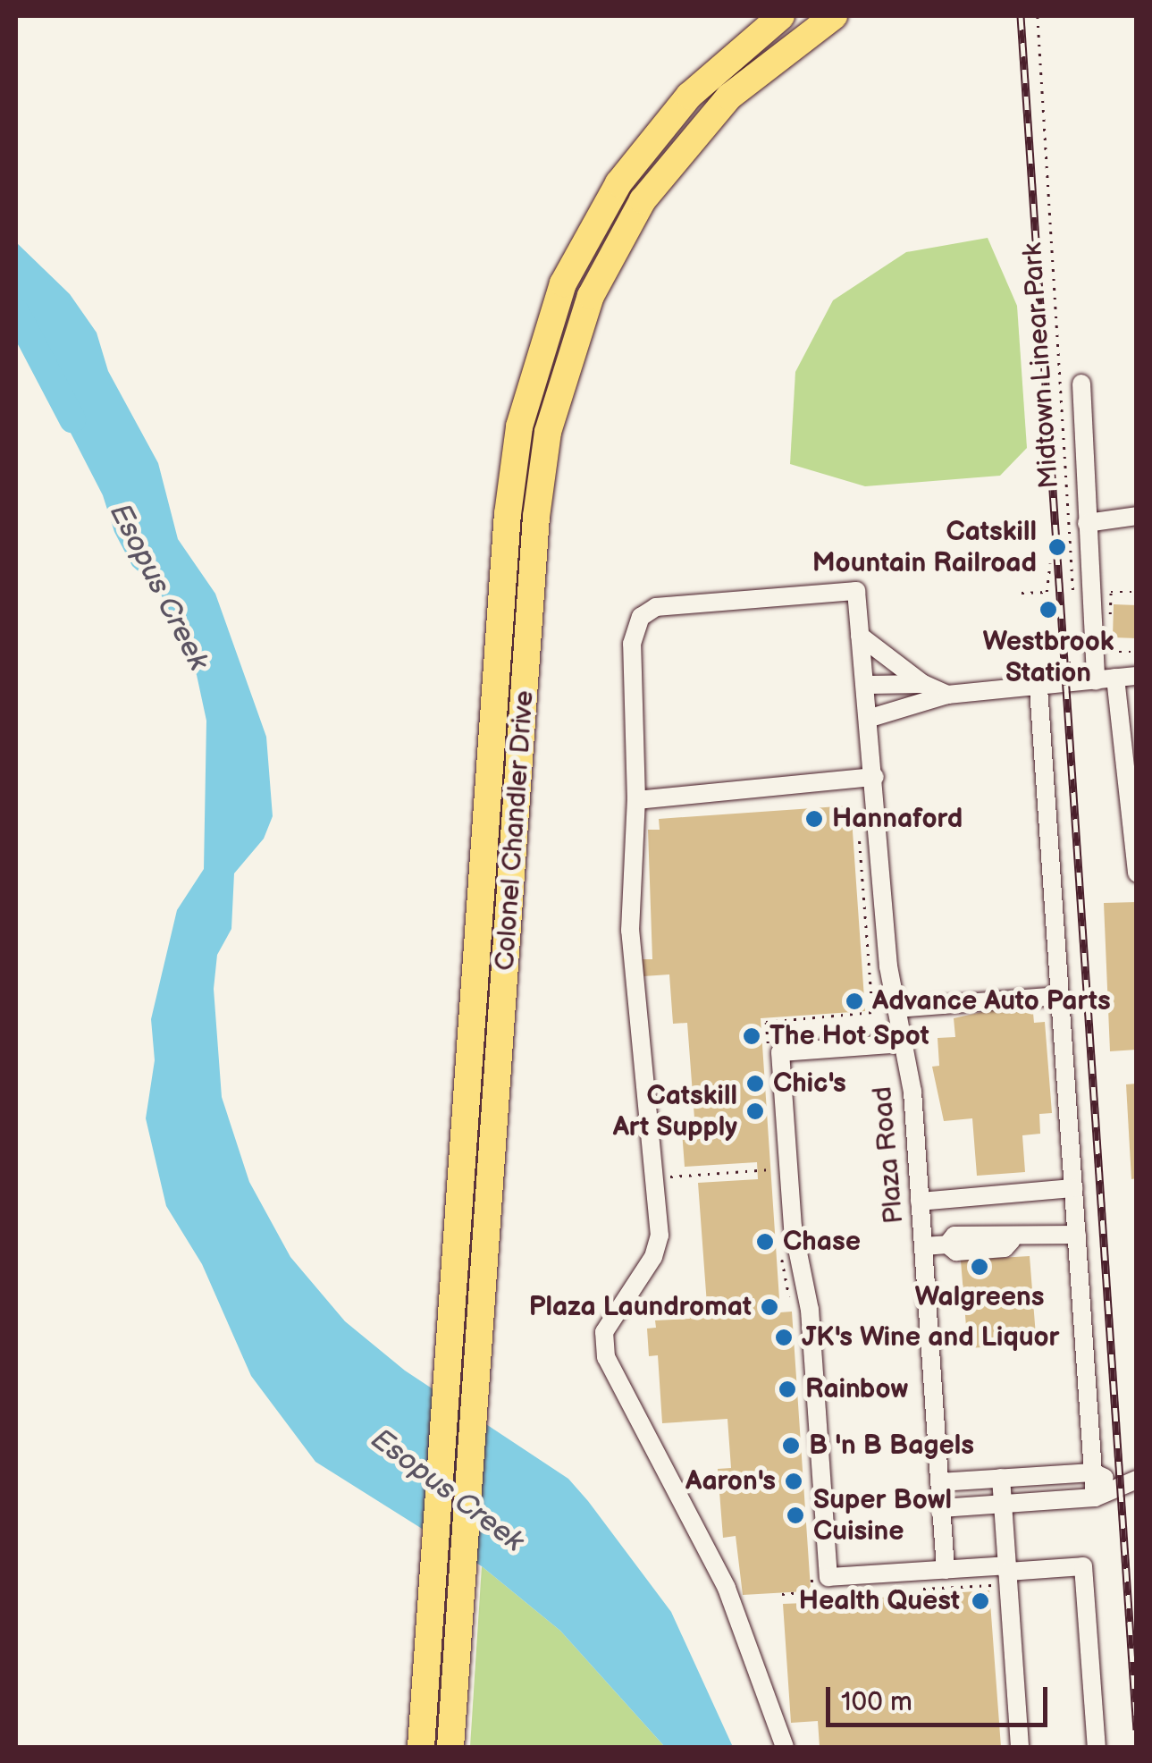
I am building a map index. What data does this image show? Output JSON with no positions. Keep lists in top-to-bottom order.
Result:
{
  "streets": {
    "highway": ["Colonel Chandler Drive"],
    "street": ["Plaza Road"],
    "path": ["Midtown Linear Park"]
  },
  "water": ["Esopus Creek"],
  "places": [
    "Catskill Mountain Railroad",
    "Westbrook Station",
    "Hannaford",
    "Advance Auto Parts",
    "The Hot Spot",
    "Chic's",
    "Catskill Art Supply",
    "Chase",
    "Walgreens",
    "Plaza Laundromat",
    "JK's Wine and Liquor",
    "Rainbow",
    "B 'n B Bagels",
    "Aaron's",
    "Super Bowl Cuisine",
    "Health Quest"
  ],
  "scale_bar": "100 m"
}
